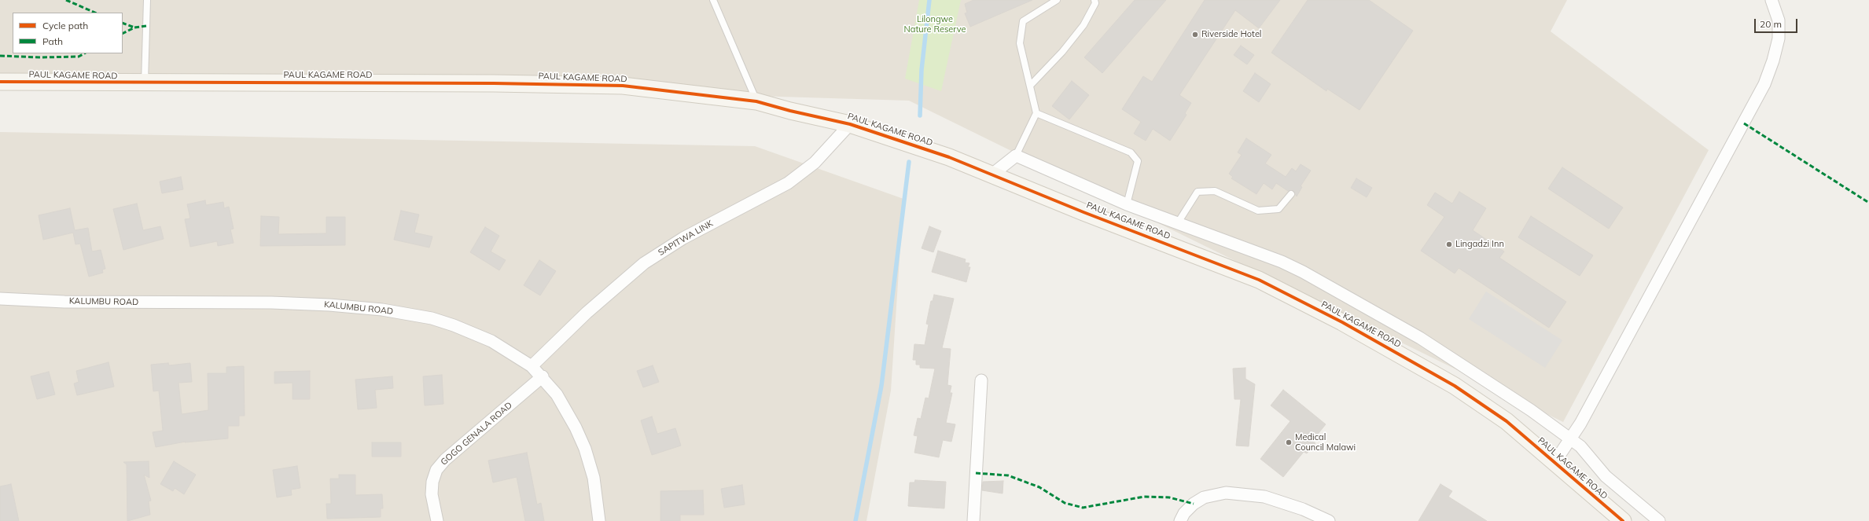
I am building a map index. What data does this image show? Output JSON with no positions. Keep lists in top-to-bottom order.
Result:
{
  "streets": {
    "street": [
      "PAUL KAGAME ROAD",
      "SAPITWA LINK",
      "KALUMBU ROAD",
      "GOGO GENALA ROAD"
    ]
  },
  "crossings": [
    ["PAUL KAGAME ROAD", "SAPITWA LINK"],
    ["SAPITWA LINK", "KALUMBU ROAD"],
    ["KALUMBU ROAD", "GOGO GENALA ROAD"]
  ],
  "parks": ["Lilongwe Nature Reserve"],
  "places": ["Riverside Hotel", "Lingadzi Inn", "Medical Council Malawi"],
  "legend": ["Cycle path", "Path"],
  "scale_bar": "20 m"
}
